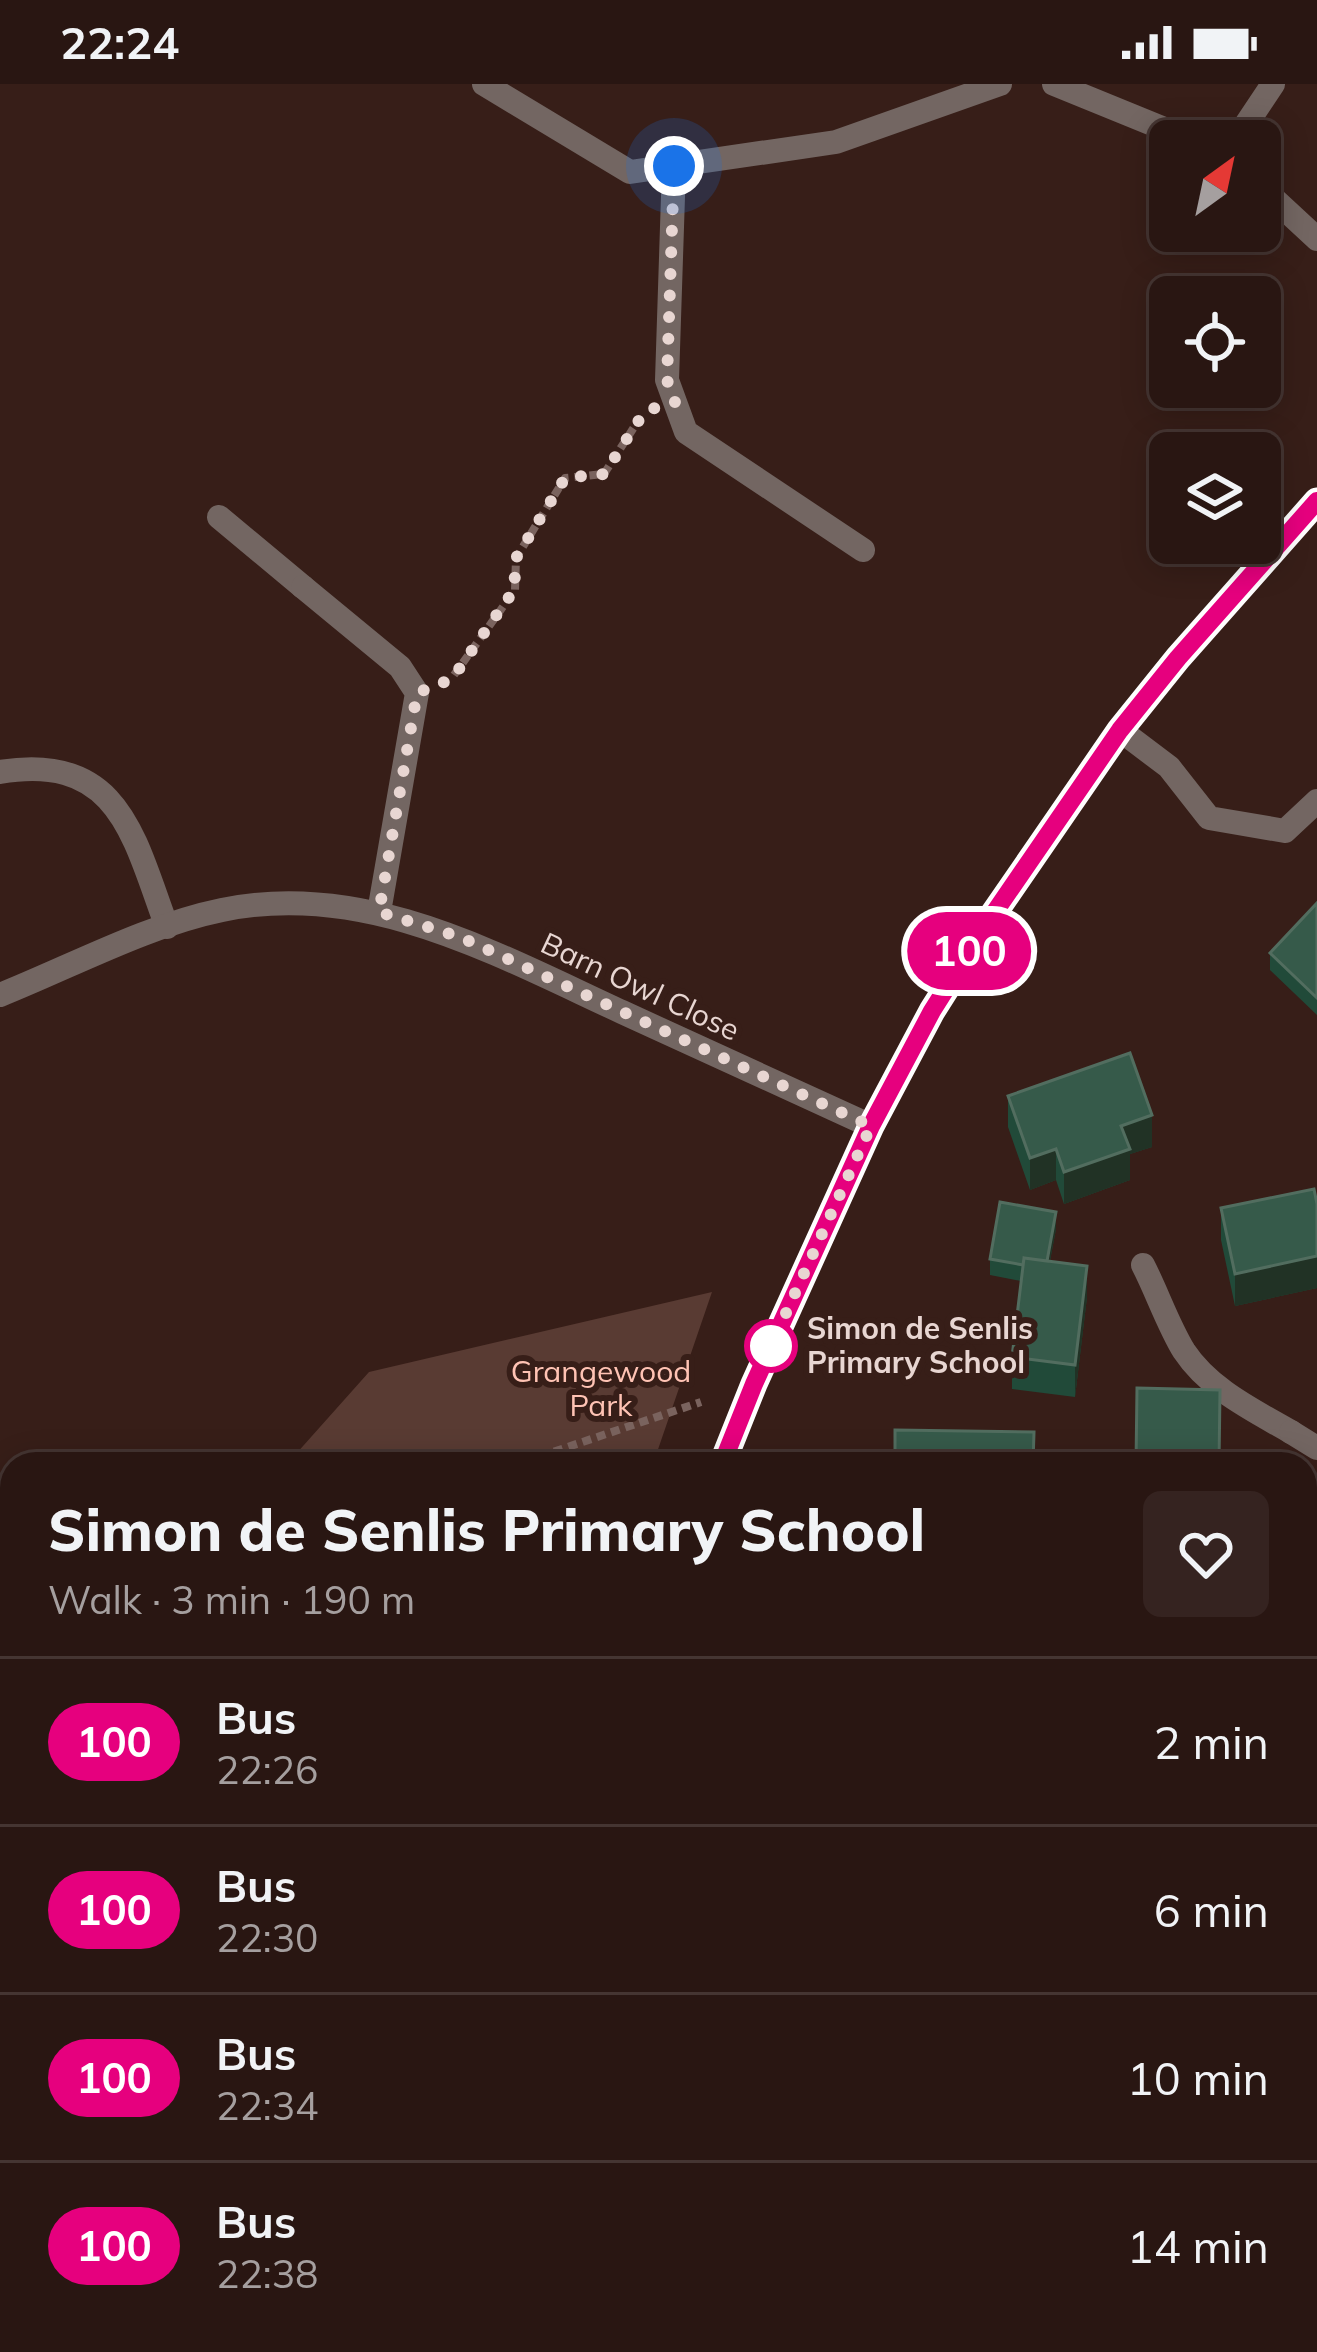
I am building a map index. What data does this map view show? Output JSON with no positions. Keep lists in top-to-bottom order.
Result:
{
  "streets": {
    "street": ["Barn Owl Close"]
  },
  "parks": ["Grangewood Park"],
  "places": ["Simon de Senlis Primary School"],
  "lines": ["bus line 100"],
  "north": "top right",
  "page": {
    "status": "22:24",
    "on_map": "100",
    "heading": ["Simon de Senlis Primary School", "Walk · 3 min · 190 m"],
    "list": [
      {
        "mark": "100",
        "name": "Bus",
        "note": "22:26",
        "value": "2 min"
      },
      {
        "mark": "100",
        "name": "Bus",
        "note": "22:30",
        "value": "6 min"
      },
      {
        "mark": "100",
        "name": "Bus",
        "note": "22:34",
        "value": "10 min"
      },
      {
        "mark": "100",
        "name": "Bus",
        "note": "22:38",
        "value": "14 min"
      }
    ]
  }
}
